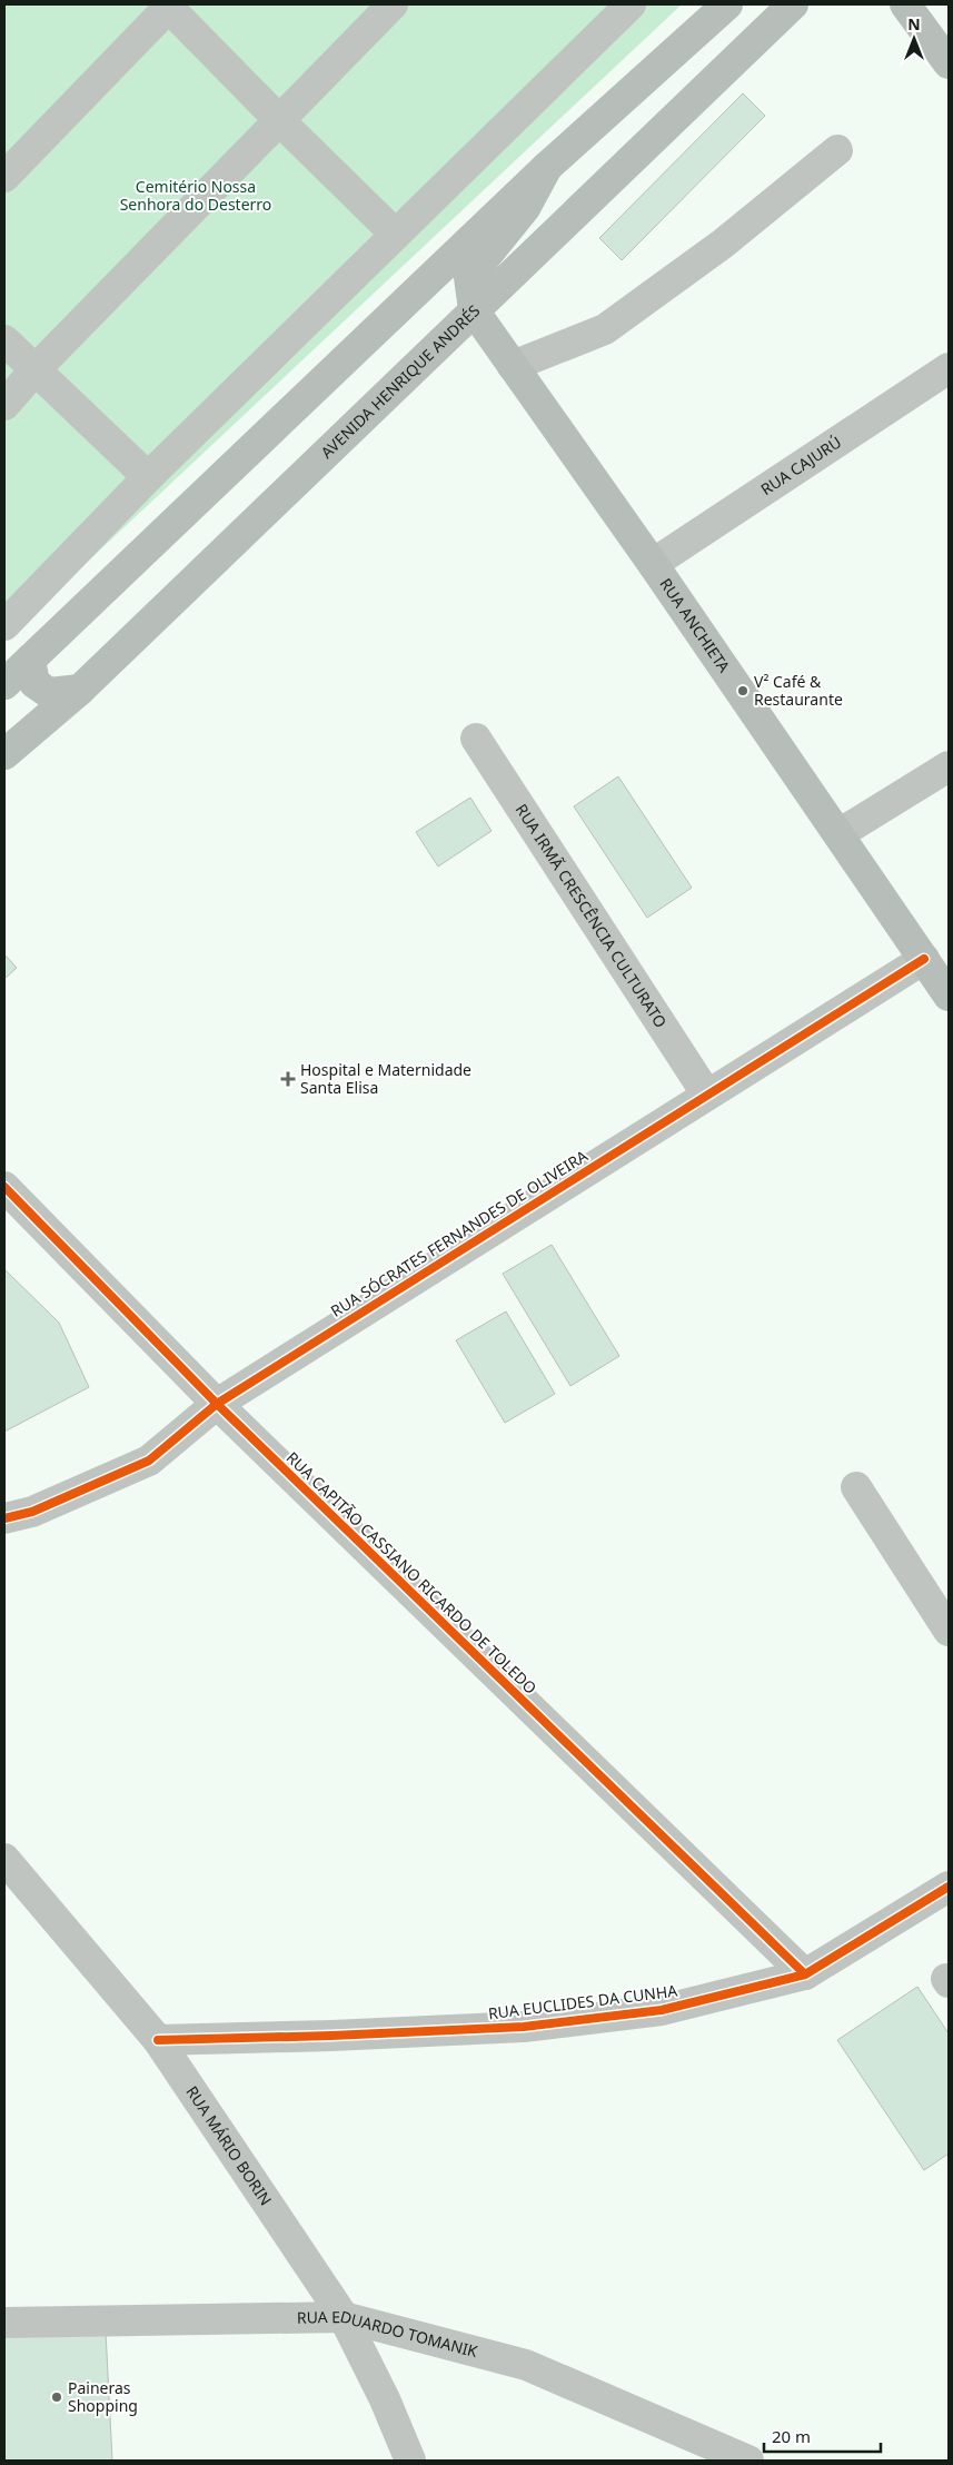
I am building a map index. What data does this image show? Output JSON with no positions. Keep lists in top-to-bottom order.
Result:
{
  "streets": {
    "main road": ["AVENIDA HENRIQUE ANDRÉS", "RUA ANCHIETA"],
    "street": [
      "RUA CAJURÚ",
      "RUA IRMÃ CRESCÊNCIA CULTURATO",
      "RUA SÓCRATES FERNANDES DE OLIVEIRA",
      "RUA CAPITÃO CASSIANO RICARDO DE TOLEDO",
      "RUA EUCLIDES DA CUNHA",
      "RUA MÁRIO BORIN",
      "RUA EDUARDO TOMANIK"
    ]
  },
  "crossings": [
    ["AVENIDA HENRIQUE ANDRÉS", "RUA ANCHIETA"],
    ["RUA CAJURÚ", "RUA ANCHIETA"],
    ["RUA ANCHIETA", "RUA SÓCRATES FERNANDES DE OLIVEIRA"],
    ["RUA IRMÃ CRESCÊNCIA CULTURATO", "RUA SÓCRATES FERNANDES DE OLIVEIRA"],
    ["RUA SÓCRATES FERNANDES DE OLIVEIRA", "RUA CAPITÃO CASSIANO RICARDO DE TOLEDO"],
    ["RUA CAPITÃO CASSIANO RICARDO DE TOLEDO", "RUA EUCLIDES DA CUNHA"],
    ["RUA EUCLIDES DA CUNHA", "RUA MÁRIO BORIN"],
    ["RUA MÁRIO BORIN", "RUA EDUARDO TOMANIK"]
  ],
  "parks": ["Cemitério Nossa Senhora do Desterro"],
  "places": {
    "other": ["V² Café & Restaurante", "Paineras Shopping"],
    "health": ["Hospital e Maternidade Santa Elisa"]
  },
  "scale_bar": "20 m",
  "north": "top"
}
